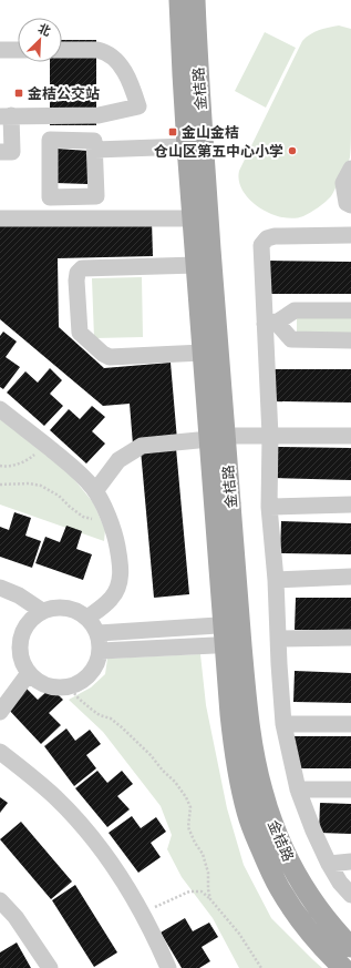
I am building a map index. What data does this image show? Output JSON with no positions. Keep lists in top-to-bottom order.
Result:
{
  "streets": {
    "main road": ["金桔路"]
  },
  "places": {
    "transit": ["金桔公交站", "金山金桔"],
    "other": ["仓山区第五中心小学"]
  },
  "north": "top right"
}
